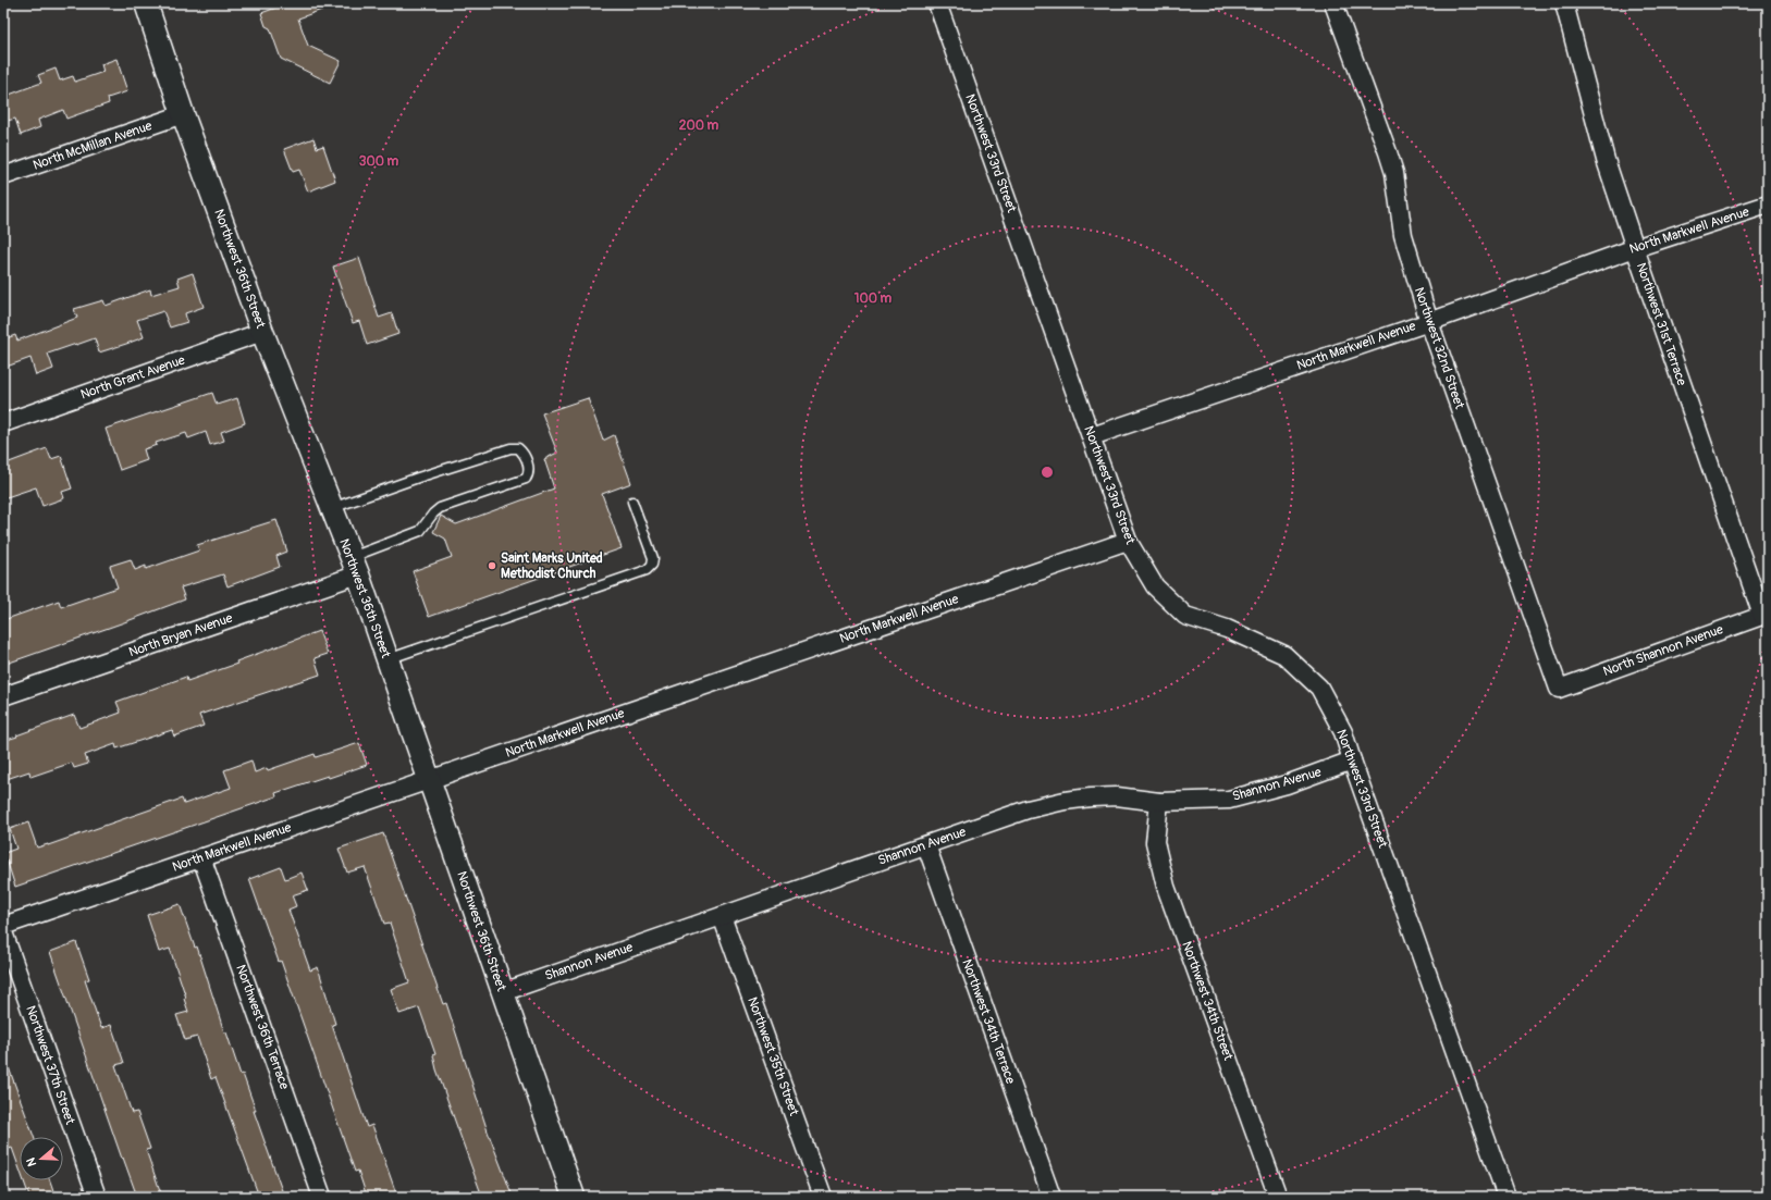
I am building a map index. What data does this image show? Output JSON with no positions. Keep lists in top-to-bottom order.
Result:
{
  "streets": {
    "street": [
      "North McMillan Avenue",
      "Northwest 33rd Street",
      "North Markwell Avenue",
      "Northwest 36th Street",
      "Northwest 31st Terrace",
      "Northwest 32nd Street",
      "North Grant Avenue",
      "North Bryan Avenue",
      "North Shannon Avenue",
      "Shannon Avenue",
      "Northwest 34th Street",
      "Northwest 34th Terrace",
      "Northwest 36th Terrace",
      "Northwest 35th Street",
      "Northwest 37th Street"
    ]
  },
  "crossings": [
    ["North McMillan Avenue", "Northwest 36th Street"],
    ["Northwest 33rd Street", "North Markwell Avenue"],
    ["Northwest 33rd Street", "Shannon Avenue"],
    ["North Markwell Avenue", "Northwest 36th Street"],
    ["North Markwell Avenue", "Northwest 31st Terrace"],
    ["North Markwell Avenue", "Northwest 32nd Street"],
    ["North Markwell Avenue", "Northwest 36th Terrace"],
    ["Northwest 36th Street", "North Grant Avenue"],
    ["Northwest 36th Street", "North Bryan Avenue"],
    ["Northwest 36th Street", "Shannon Avenue"],
    ["Northwest 31st Terrace", "North Shannon Avenue"],
    ["Northwest 32nd Street", "North Shannon Avenue"],
    ["Shannon Avenue", "Northwest 34th Street"],
    ["Shannon Avenue", "Northwest 34th Terrace"],
    ["Shannon Avenue", "Northwest 35th Street"]
  ],
  "places": ["Saint Marks United Methodist Church"],
  "north": "left",
  "rings": ["200 m", "300 m", "100 m"]
}
